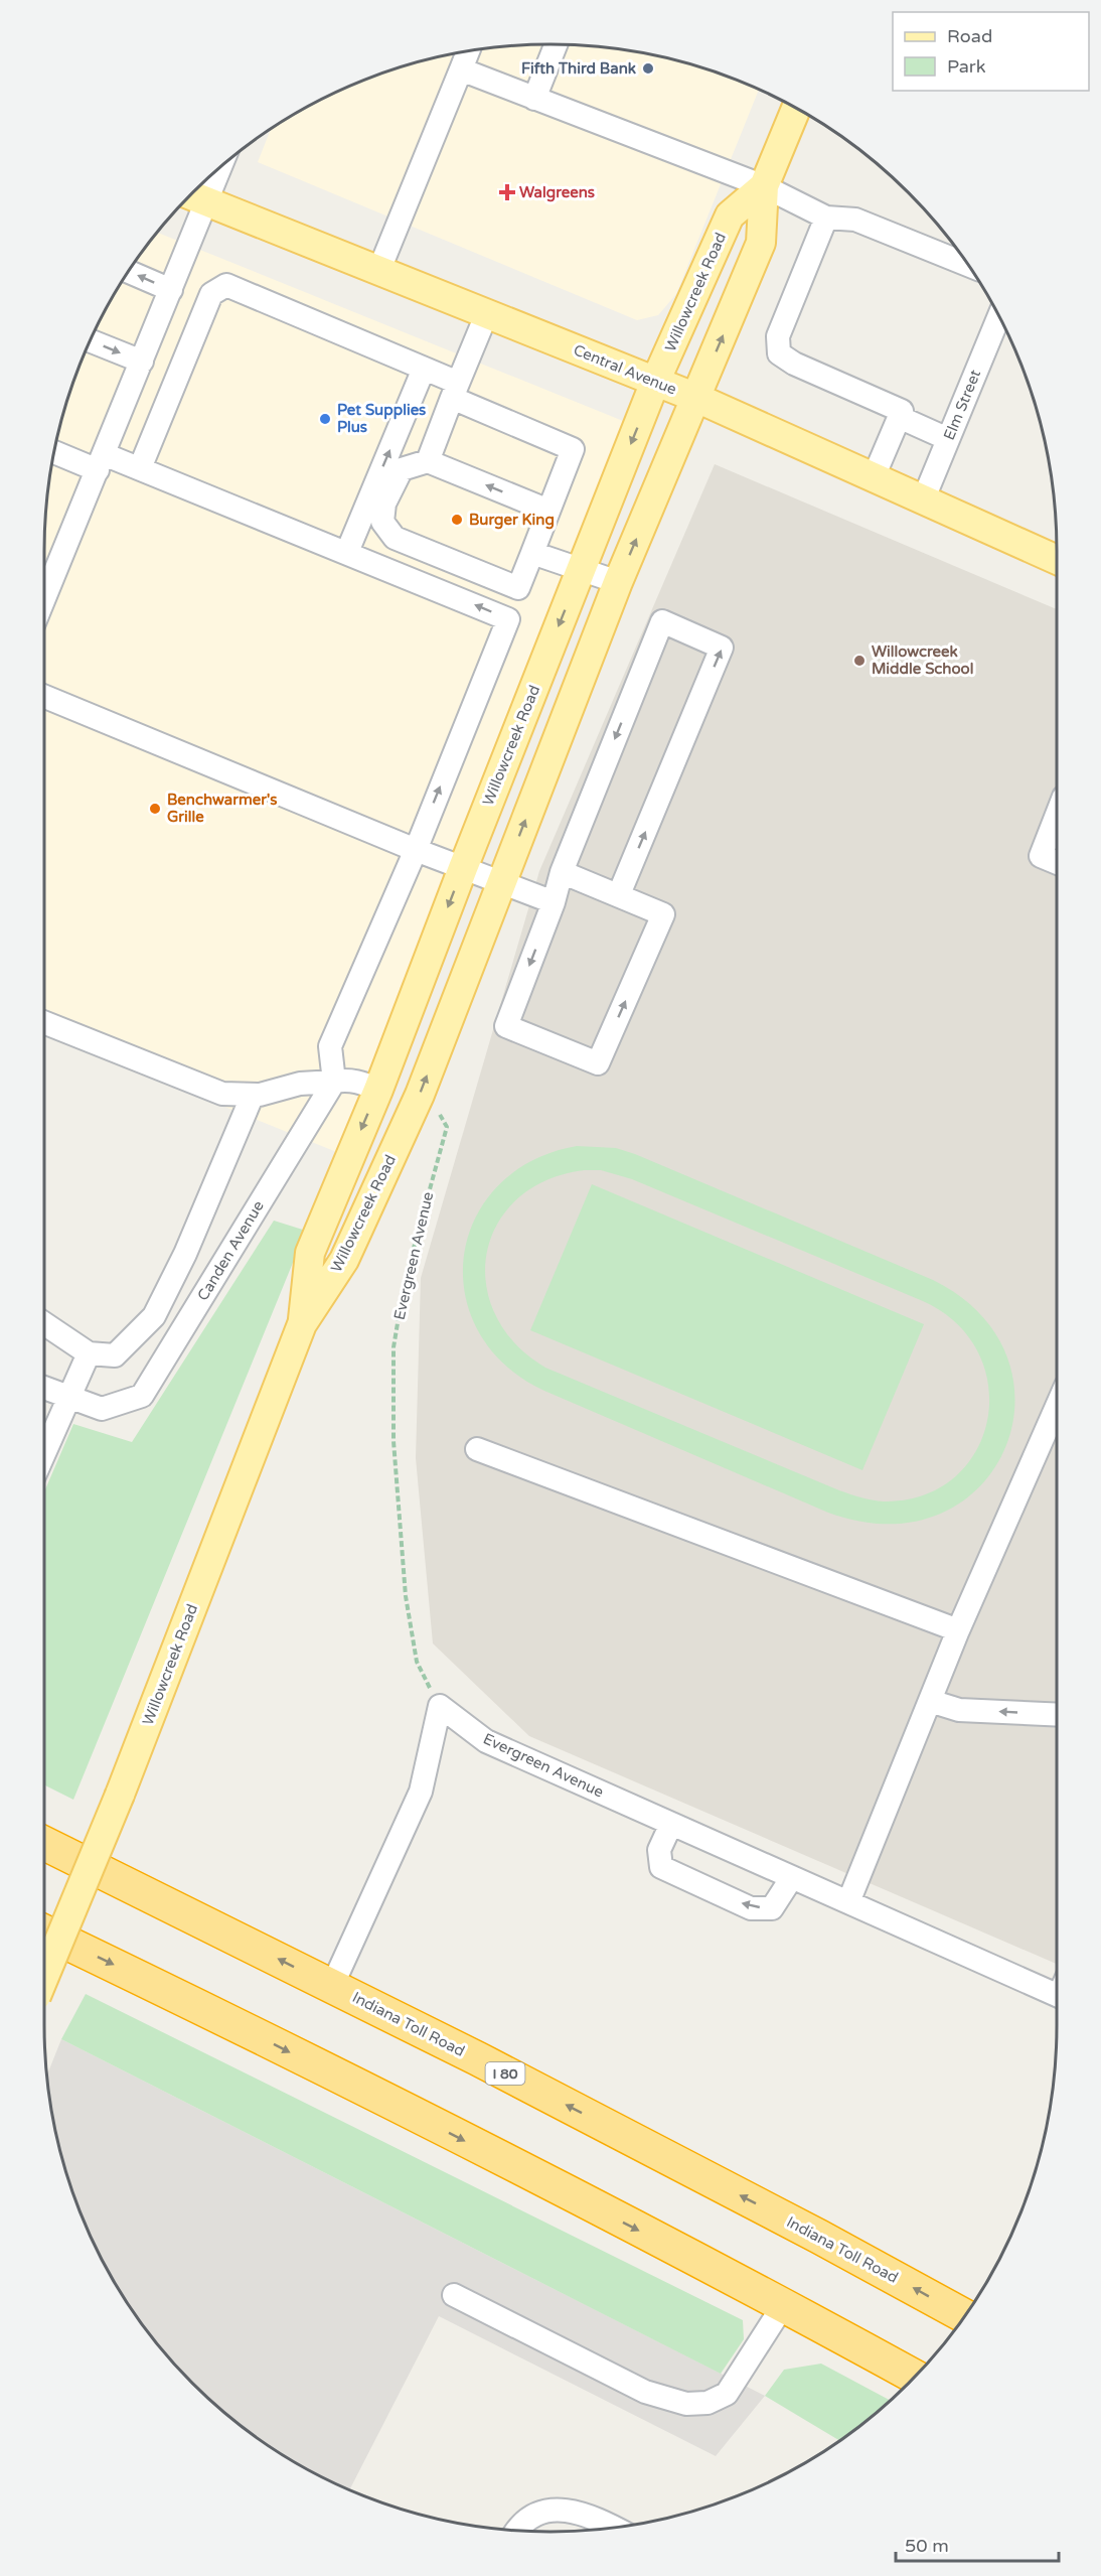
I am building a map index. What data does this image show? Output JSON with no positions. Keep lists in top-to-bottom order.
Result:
{
  "streets": {
    "highway": ["Indiana Toll Road", "I 80"],
    "main road": ["Willowcreek Road", "Central Avenue"],
    "street": ["Elm Street", "Canden Avenue", "Evergreen Avenue"]
  },
  "crossings": [
    ["Willowcreek Road", "Central Avenue"],
    ["Willowcreek Road", "Evergreen Avenue"],
    ["Central Avenue", "Elm Street"]
  ],
  "places": {
    "other": [
      "Fifth Third Bank",
      "Pet Supplies Plus",
      "Burger King",
      "Willowcreek Middle School",
      "Benchwarmer's Grille"
    ],
    "health": ["Walgreens"]
  },
  "legend": ["Road", "Park"],
  "scale_bar": "50 m"
}
